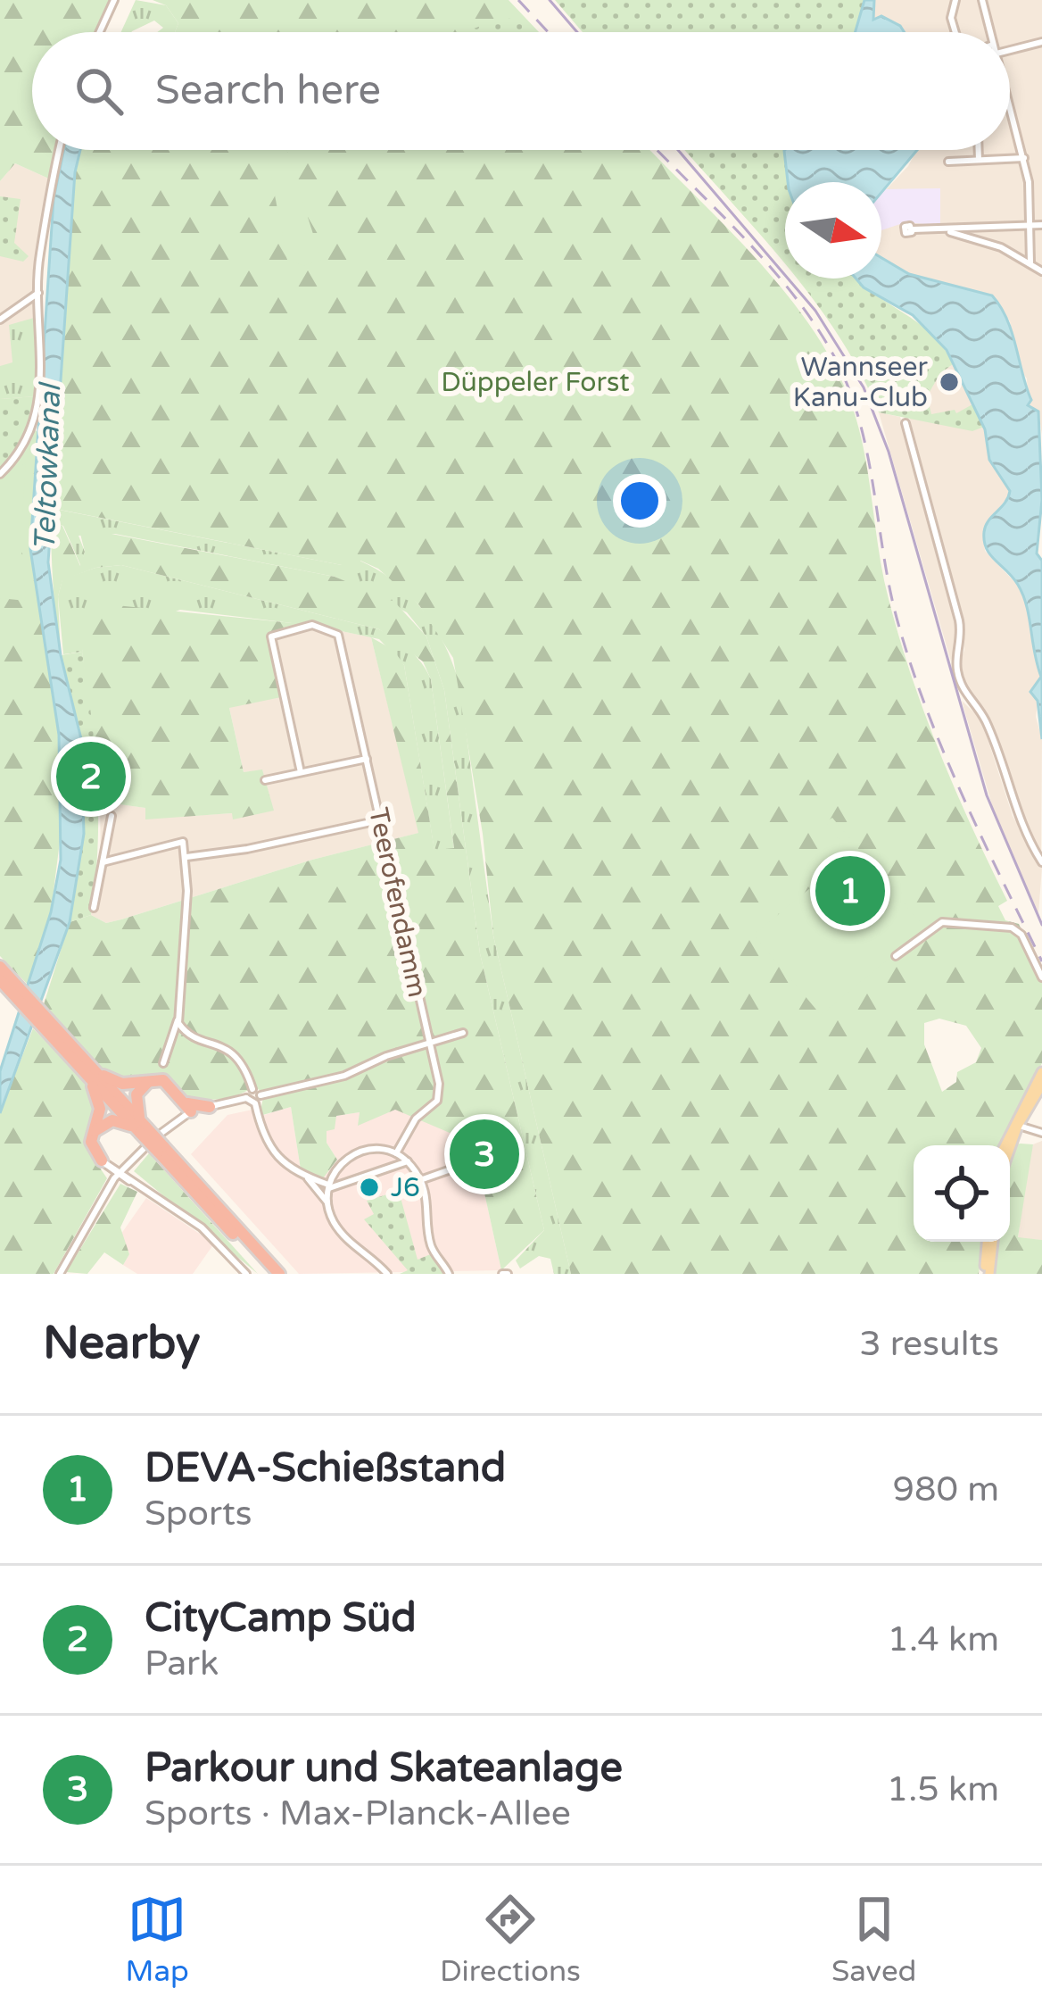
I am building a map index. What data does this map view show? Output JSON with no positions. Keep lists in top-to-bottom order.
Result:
{
  "streets": {
    "street": ["Teerofendamm"]
  },
  "water": ["Teltowkanal"],
  "parks": ["Düppeler Forst"],
  "places": ["Wannseer Kanu-Club", "J6"],
  "north": "right",
  "page": {
    "search": "Search here",
    "pins": ["2", "1", "3"],
    "heading": ["Nearby", "3 results"],
    "list": [
      {
        "mark": "1",
        "name": "DEVA-Schießstand",
        "note": "Sports",
        "value": "980 m"
      },
      {
        "mark": "2",
        "name": "CityCamp Süd",
        "note": "Park",
        "value": "1.4 km"
      },
      {
        "mark": "3",
        "name": "Parkour und Skateanlage",
        "note": "Sports · Max-Planck-Allee",
        "value": "1.5 km"
      }
    ],
    "nav": ["Map", "Directions", "Saved"]
  }
}
